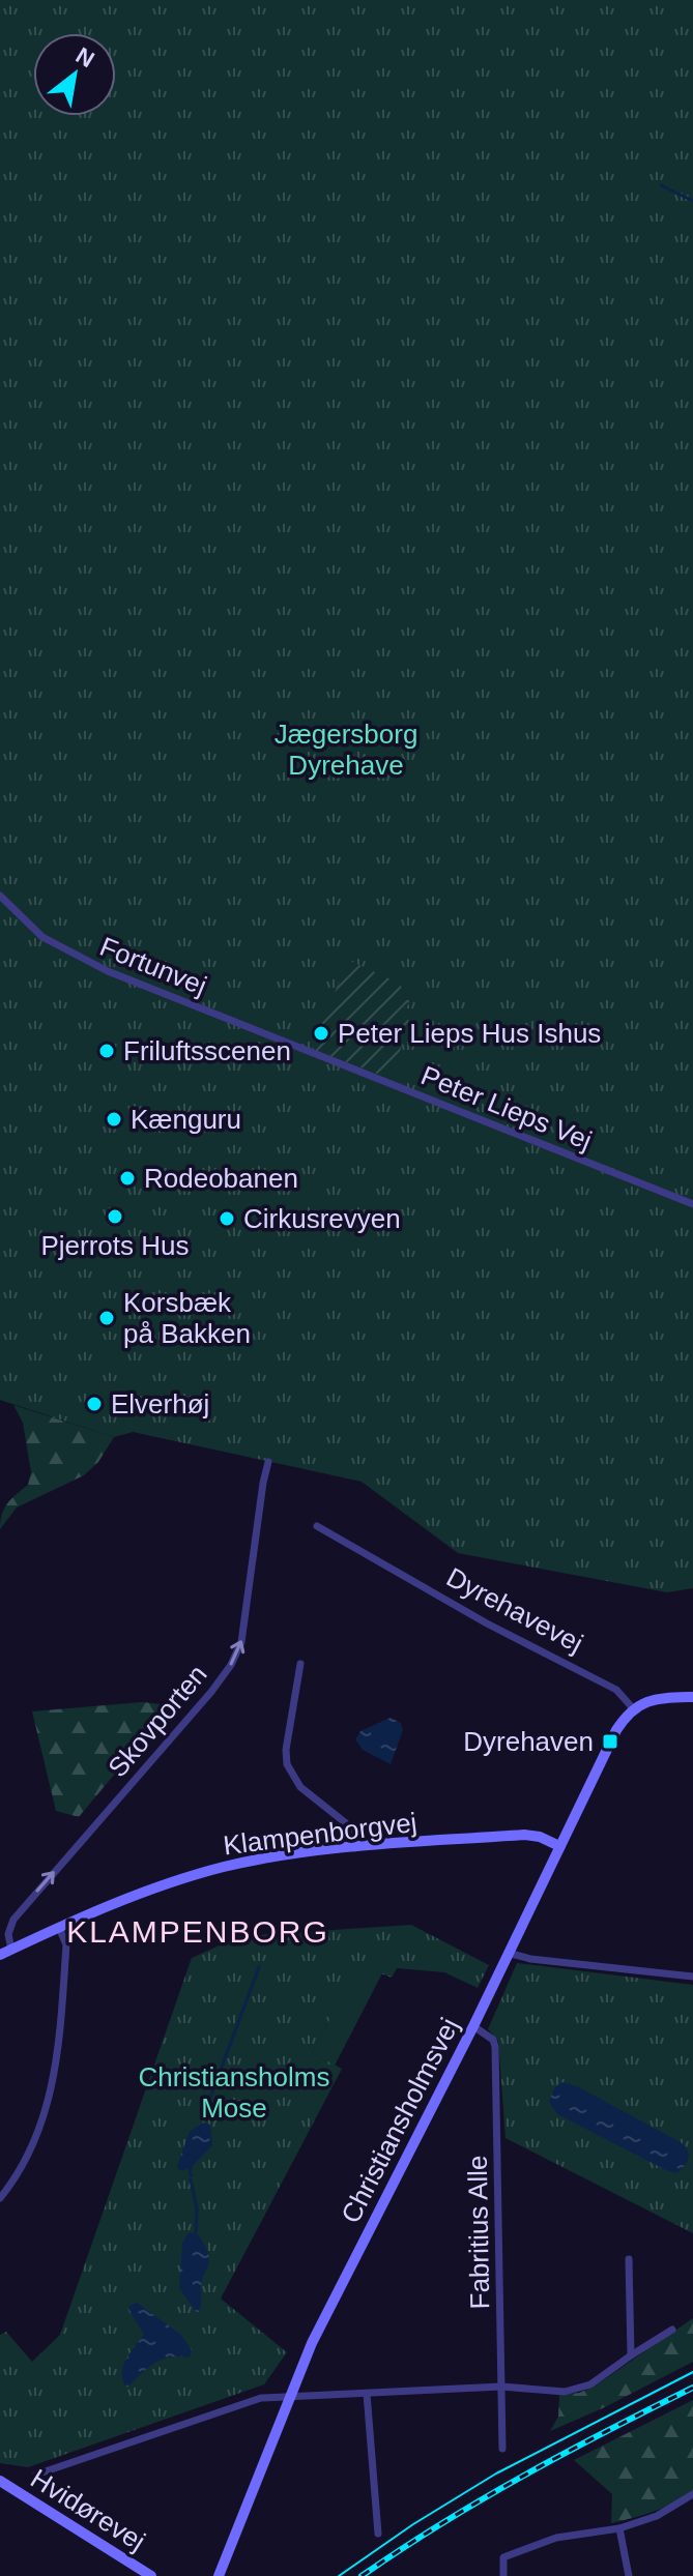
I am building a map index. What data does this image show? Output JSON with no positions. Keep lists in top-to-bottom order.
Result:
{
  "streets": {
    "street": [
      "Fortunvej",
      "Peter Lieps Vej",
      "Dyrehavevej",
      "Skovporten",
      "Klampenborgvej",
      "Christiansholmsvej",
      "Fabritius Alle",
      "Hvidørevej"
    ]
  },
  "crossings": [
    ["Fortunvej", "Peter Lieps Vej"],
    ["Dyrehavevej", "Christiansholmsvej"],
    ["Skovporten", "Klampenborgvej"],
    ["Klampenborgvej", "Christiansholmsvej"],
    ["Christiansholmsvej", "Fabritius Alle"]
  ],
  "one_way": ["Skovporten"],
  "districts": ["KLAMPENBORG"],
  "parks": ["Jægersborg Dyrehave", "Christiansholms Mose"],
  "places": {
    "other": [
      "Peter Lieps Hus Ishus",
      "Friluftsscenen",
      "Kænguru",
      "Rodeobanen",
      "Pjerrots Hus",
      "Cirkusrevyen",
      "Korsbæk på Bakken",
      "Elverhøj"
    ],
    "transit": ["Dyrehaven"]
  },
  "north": "top right"
}
